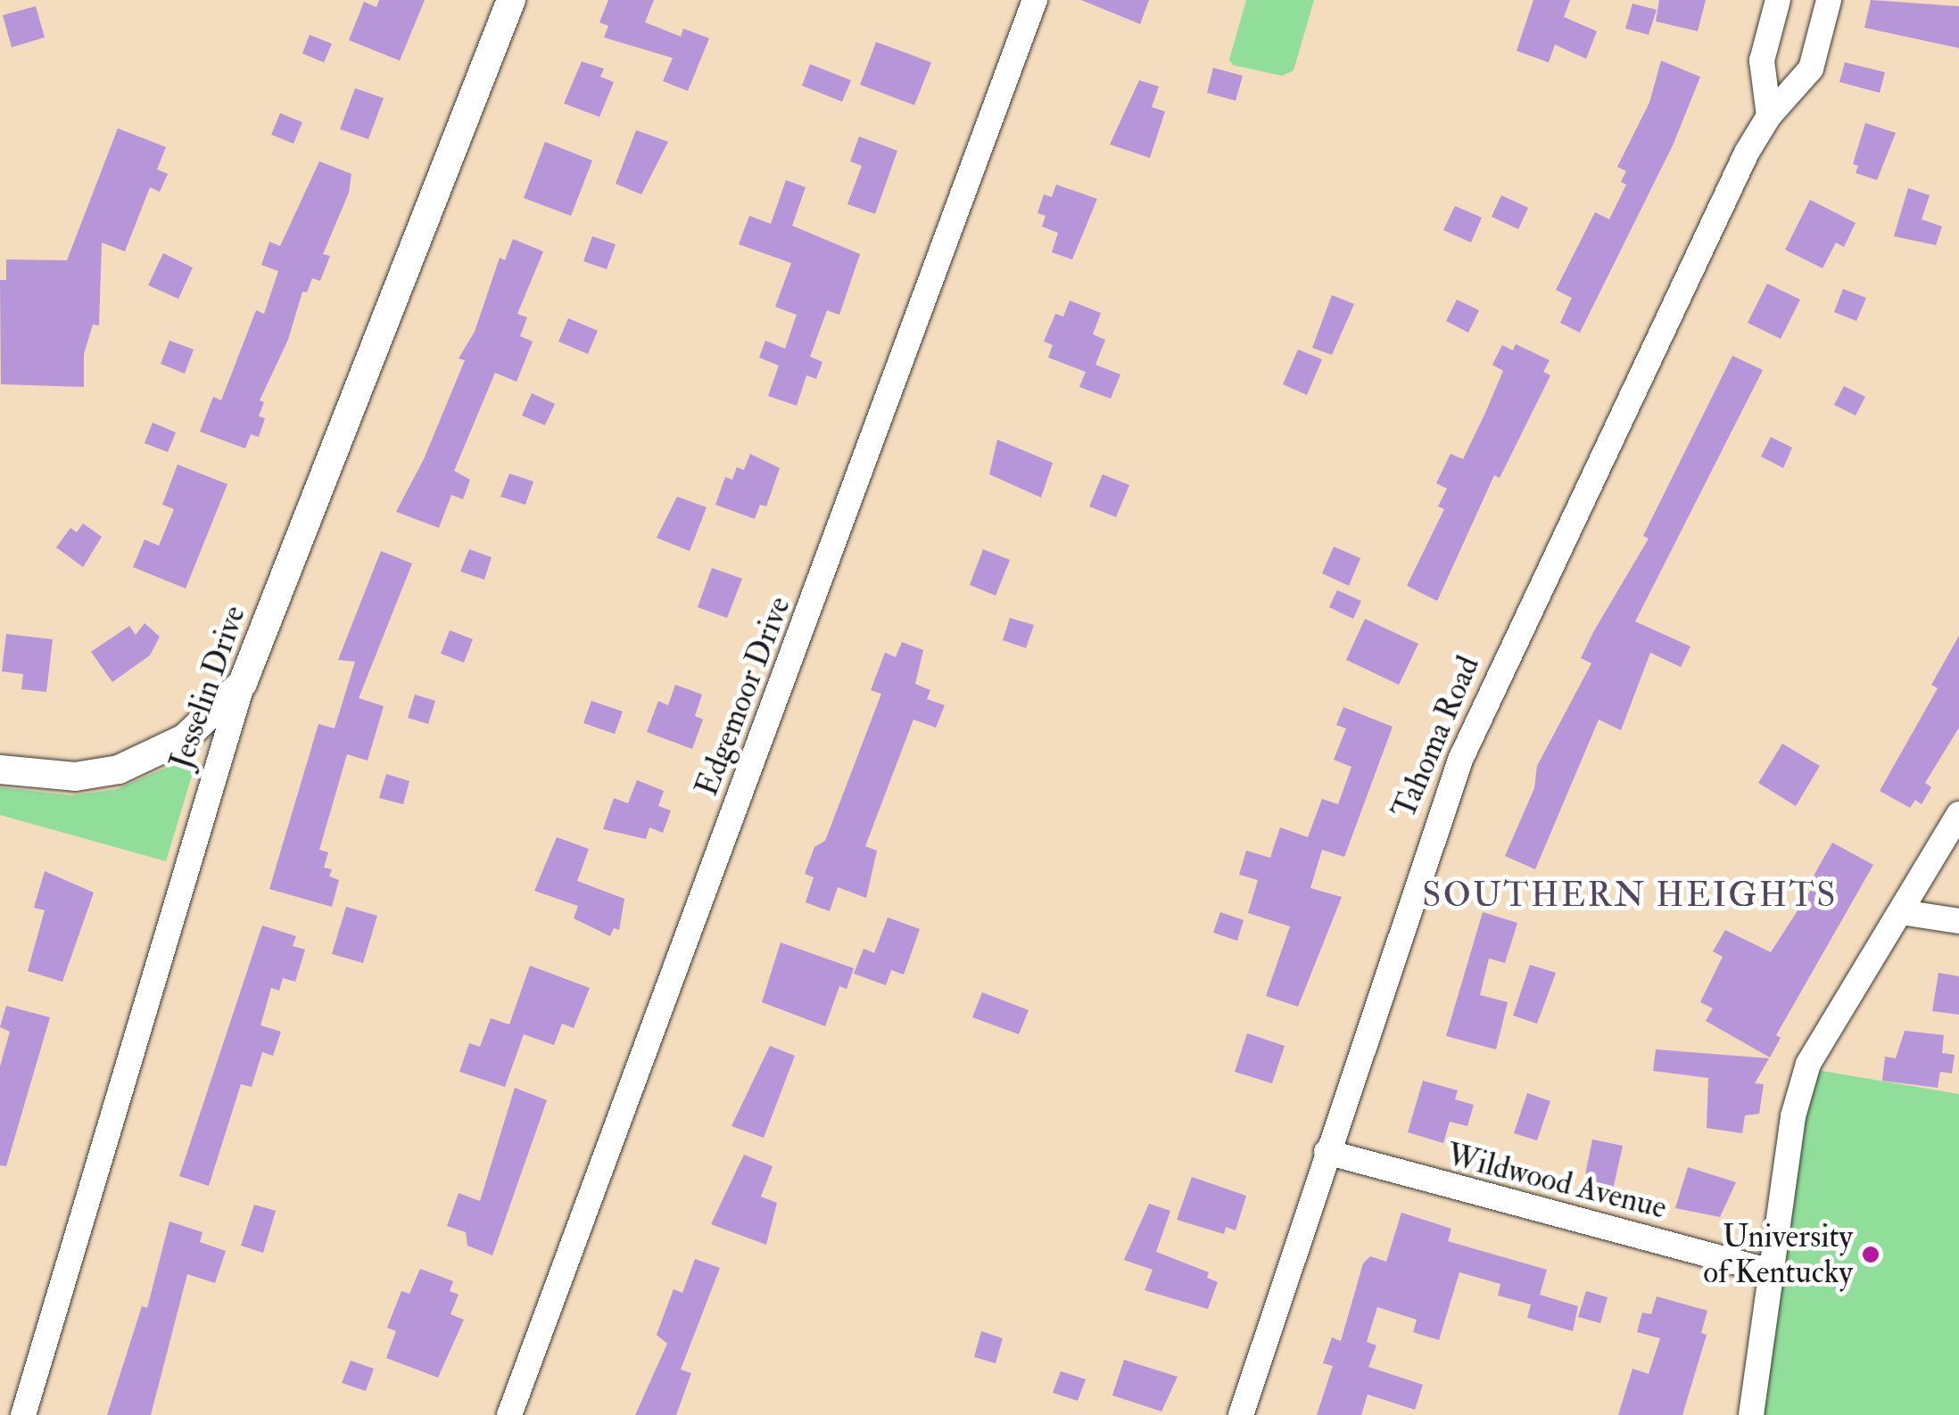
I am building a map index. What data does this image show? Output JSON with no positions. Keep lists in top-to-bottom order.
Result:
{
  "streets": {
    "street": [
      "Jesselin Drive",
      "Edgemoor Drive",
      "Tahoma Road",
      "Wildwood Avenue"
    ]
  },
  "crossings": [
    ["Tahoma Road", "Wildwood Avenue"]
  ],
  "districts": ["SOUTHERN HEIGHTS"],
  "places": ["University of Kentucky"]
}
